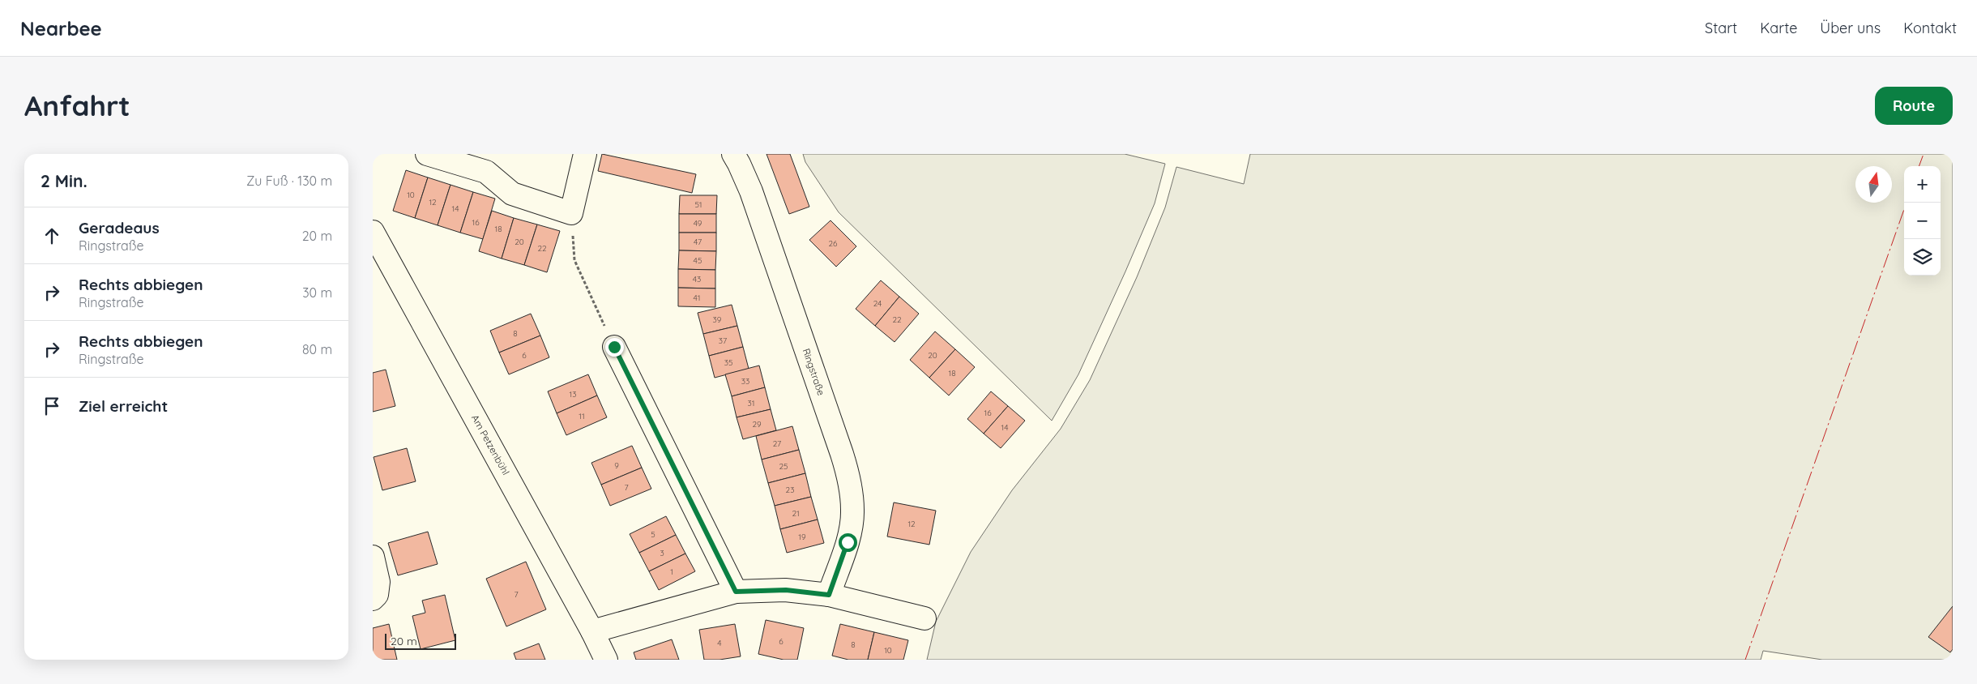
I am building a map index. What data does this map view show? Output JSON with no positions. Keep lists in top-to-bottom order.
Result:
{
  "streets": {
    "street": ["Ringstraße", "Am Petzenbühl"]
  },
  "house_numbers": [
    "10",
    "12",
    "51",
    "14",
    "16",
    "49",
    "18",
    "20",
    "47",
    "26",
    "22",
    "45",
    "43",
    "41",
    "24",
    "39",
    "22",
    "8",
    "37",
    "6",
    "20",
    "35",
    "18",
    "33",
    "13",
    "31",
    "16",
    "11",
    "29",
    "14",
    "27",
    "9",
    "25",
    "7",
    "23",
    "21",
    "12",
    "5",
    "19",
    "3",
    "1",
    "7",
    "6",
    "4",
    "8",
    "10"
  ],
  "scale_bar": "20 m",
  "north": "top",
  "page": {
    "header": "Nearbee",
    "nav": [
      "Start",
      "Karte",
      "Über uns",
      "Kontakt"
    ],
    "buttons": "Route",
    "title": "Anfahrt",
    "heading": ["2 Min.", "Zu Fuß · 130 m"],
    "map_buttons": ["+", "−"],
    "list": [
      ["Geradeaus", "Ringstraße", "20 m"],
      ["Rechts abbiegen", "Ringstraße", "30 m"],
      ["Rechts abbiegen", "Ringstraße", "80 m"],
      "Ziel erreicht"
    ],
    "scale": "20 m"
  }
}
